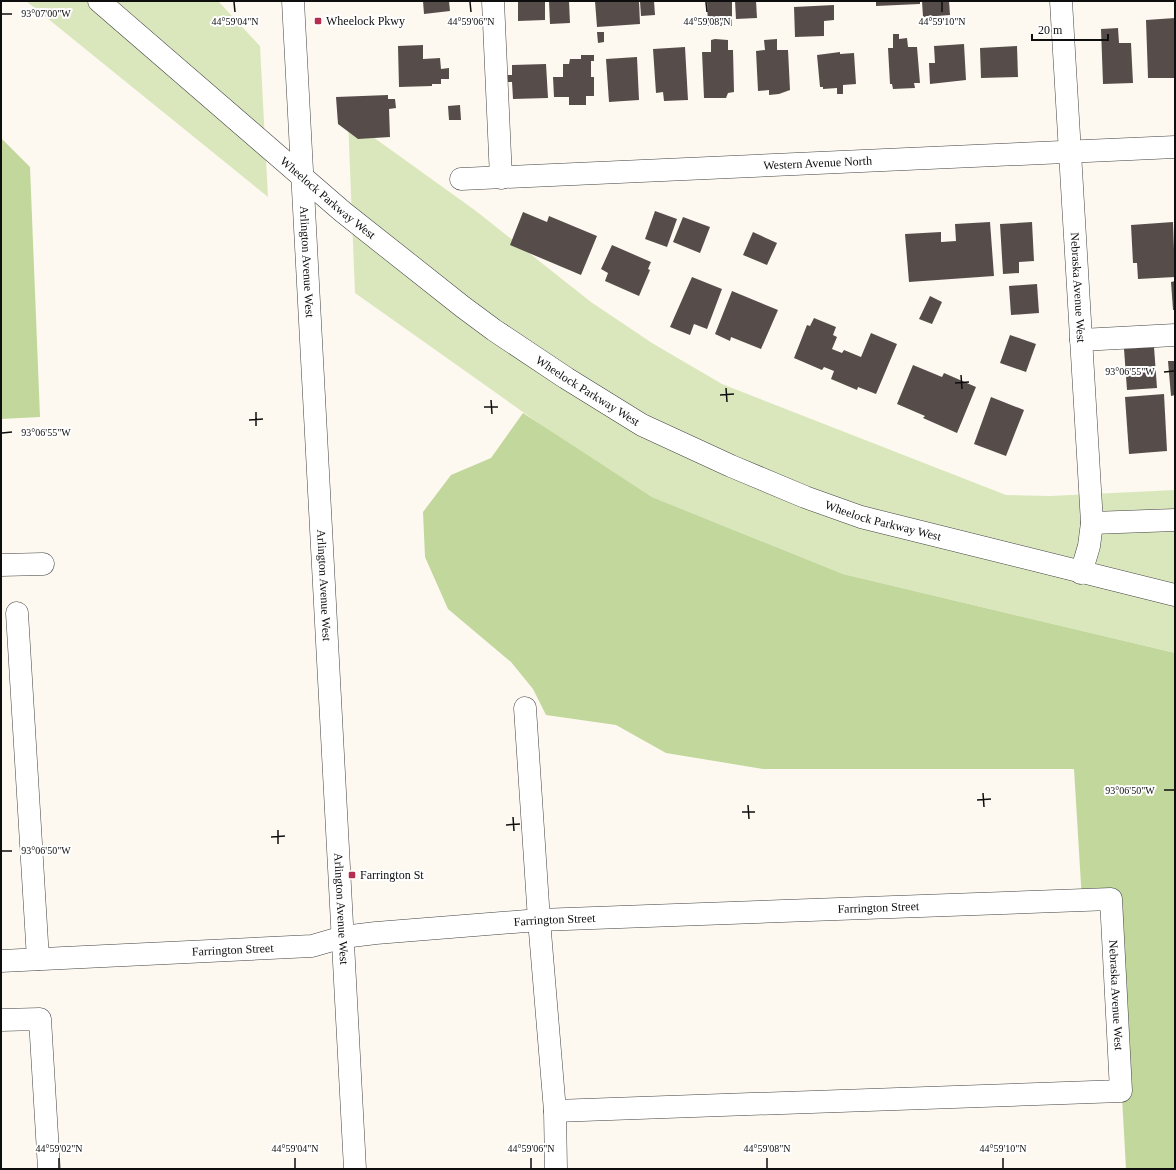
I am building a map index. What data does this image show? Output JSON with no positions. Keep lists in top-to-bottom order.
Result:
{
  "streets": {
    "street": [
      "Western Avenue North",
      "Wheelock Parkway West",
      "Arlington Avenue West",
      "Nebraska Avenue West",
      "Farrington Street"
    ]
  },
  "crossings": [
    ["Western Avenue North", "Nebraska Avenue West"],
    ["Wheelock Parkway West", "Arlington Avenue West"],
    ["Wheelock Parkway West", "Nebraska Avenue West"],
    ["Arlington Avenue West", "Farrington Street"],
    ["Nebraska Avenue West", "Farrington Street"]
  ],
  "places": {
    "transit": ["Wheelock Pkwy", "Farrington St"]
  },
  "scale_bar": "20 m",
  "coordinates": [
    "93°07'00\"W",
    "44°59'04\"N",
    "44°59'06\"N",
    "44°59'08\"N",
    "44°59'10\"N",
    "93°06'55\"W",
    "93°06'50\"W",
    "44°59'02\"N"
  ]
}
